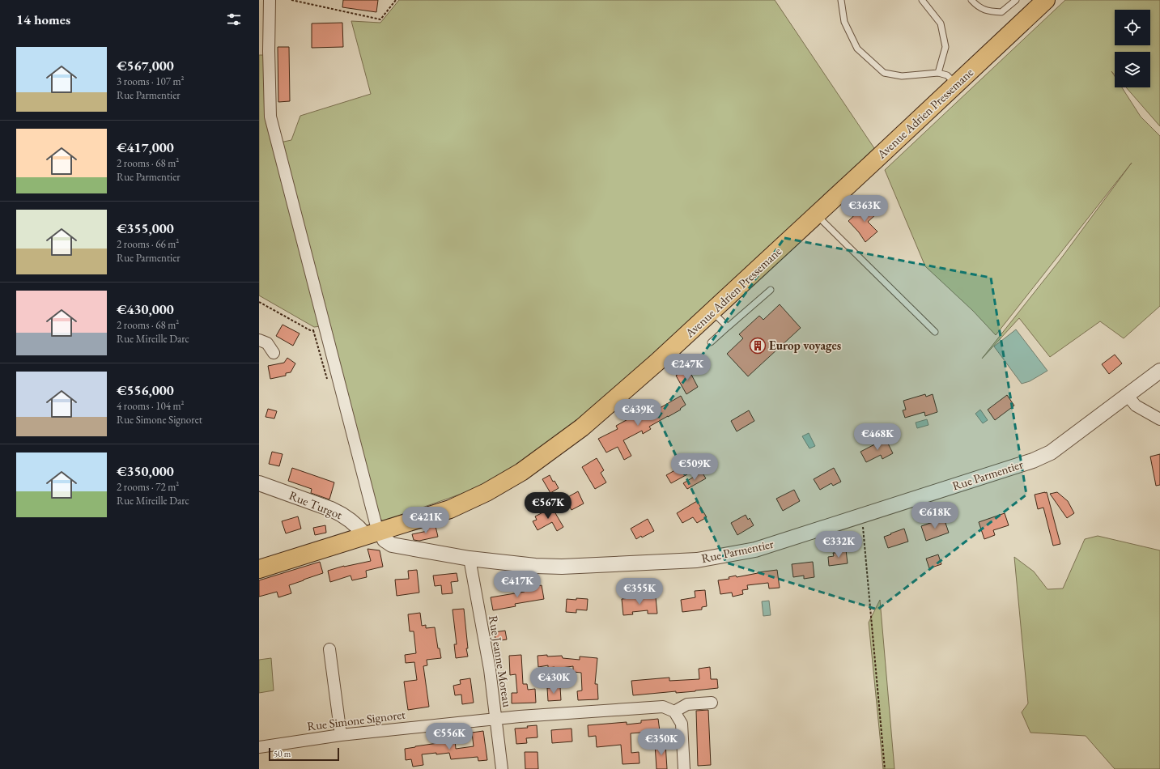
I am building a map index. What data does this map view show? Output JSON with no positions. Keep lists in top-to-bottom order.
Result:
{
  "streets": {
    "main road": ["Avenue Adrien Pressemane"],
    "street": [
      "Rue Parmentier",
      "Rue Turgot",
      "Rue Jeanne Moreau",
      "Rue Simone Signoret"
    ]
  },
  "crossings": [
    ["Avenue Adrien Pressemane", "Rue Parmentier"],
    ["Avenue Adrien Pressemane", "Rue Turgot"],
    ["Rue Parmentier", "Rue Turgot"],
    ["Rue Parmentier", "Rue Jeanne Moreau"],
    ["Rue Jeanne Moreau", "Rue Simone Signoret"]
  ],
  "places": {
    "building": ["Europ voyages"]
  },
  "scale_bar": "50 m",
  "page": {
    "heading": "14 homes",
    "list": [
      {
        "name": "€567,000",
        "note": "3 rooms · 107 m² · Rue Parmentier"
      },
      {
        "name": "€417,000",
        "note": "2 rooms · 68 m² · Rue Parmentier"
      },
      {
        "name": "€355,000",
        "note": "2 rooms · 66 m² · Rue Parmentier"
      },
      {
        "name": "€430,000",
        "note": "2 rooms · 68 m² · Rue Mireille Darc"
      },
      {
        "name": "€556,000",
        "note": "4 rooms · 104 m² · Rue Simone Signoret"
      },
      {
        "name": "€350,000",
        "note": "2 rooms · 72 m² · Rue Mireille Darc"
      }
    ],
    "price": [
      "€363K",
      "€247K",
      "€439K",
      "€468K",
      "€509K",
      "€567K",
      "€618K",
      "€421K",
      "€332K",
      "€417K",
      "€355K",
      "€430K",
      "€556K",
      "€350K"
    ],
    "scale": "50 m"
  }
}
